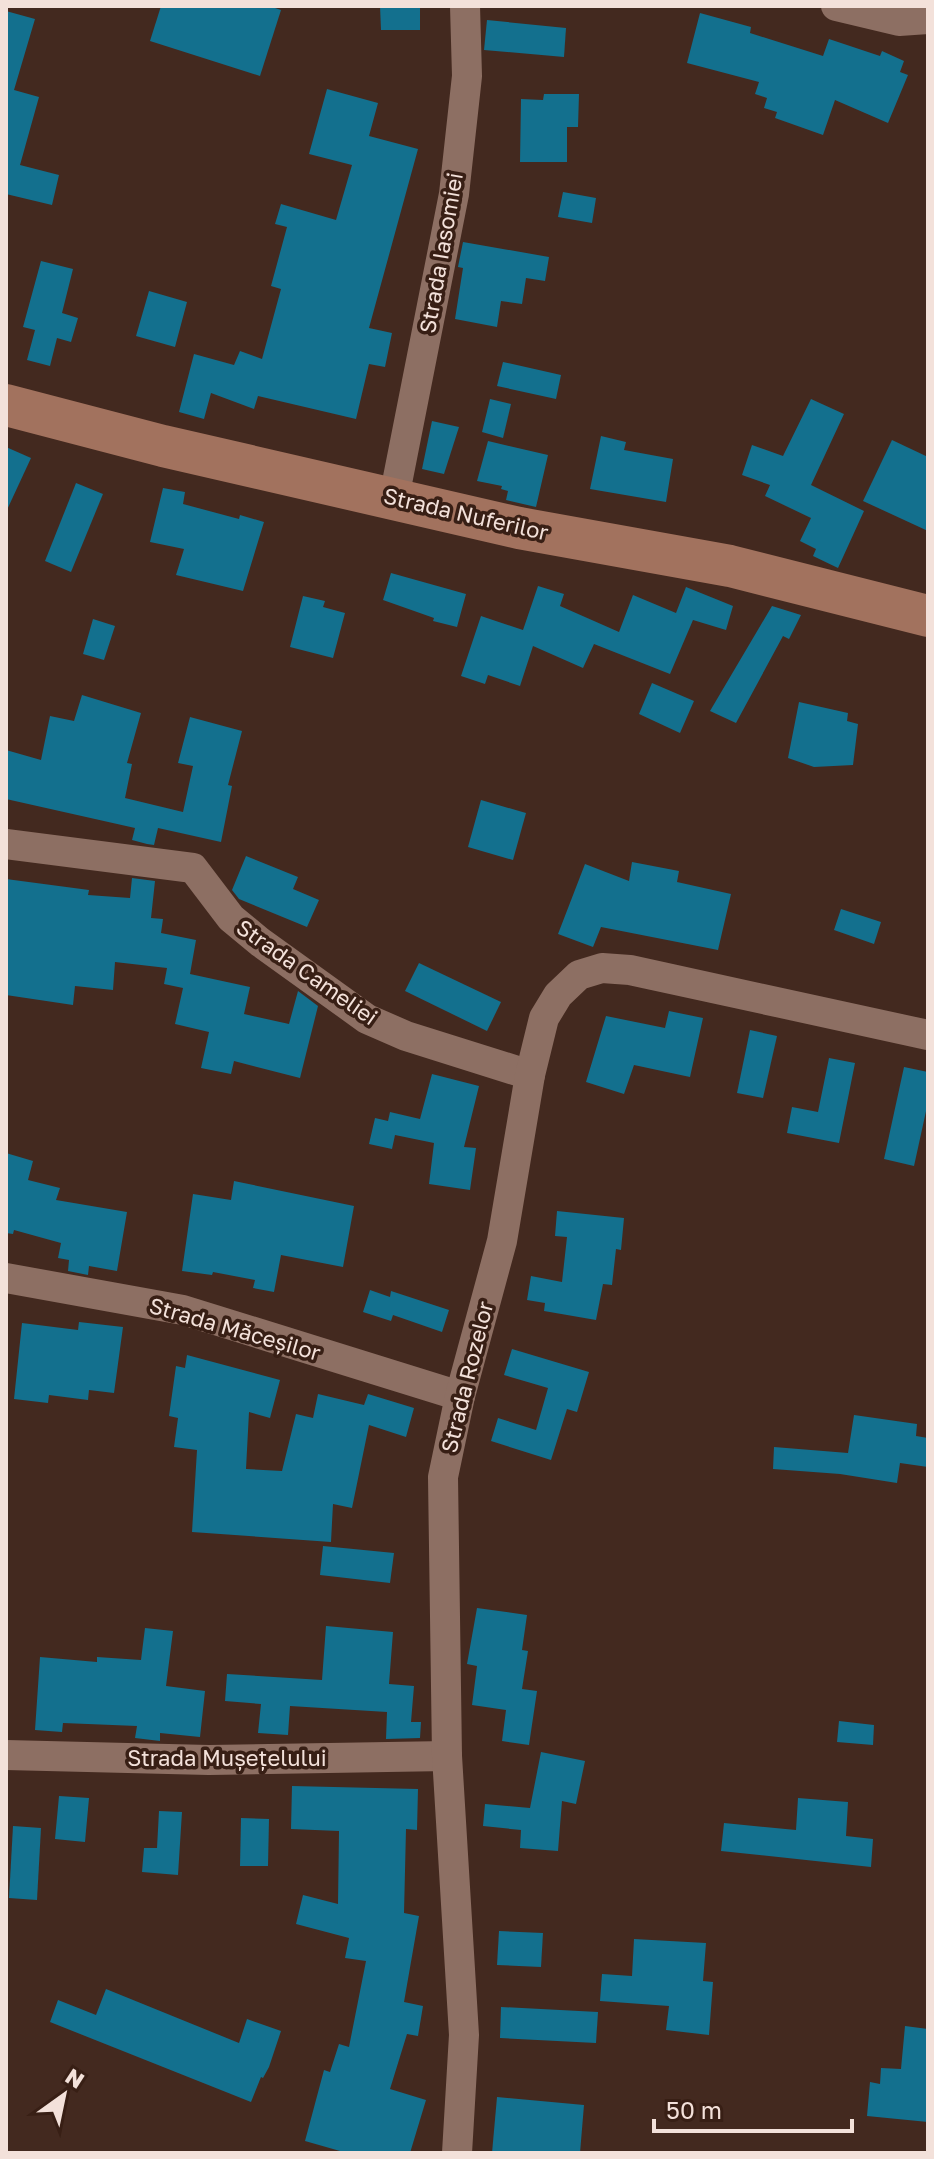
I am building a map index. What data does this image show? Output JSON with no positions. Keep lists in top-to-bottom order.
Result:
{
  "streets": {
    "main road": ["Strada Nuferilor"],
    "street": [
      "Strada Iasomiei",
      "Strada Cameliei",
      "Strada Măceșilor",
      "Strada Rozelor",
      "Strada Mușețelului"
    ]
  },
  "crossings": [
    ["Strada Iasomiei", "Strada Nuferilor"],
    ["Strada Cameliei", "Strada Rozelor"],
    ["Strada Măceșilor", "Strada Rozelor"],
    ["Strada Rozelor", "Strada Mușețelului"]
  ],
  "scale_bar": "50 m",
  "north": "top right"
}
